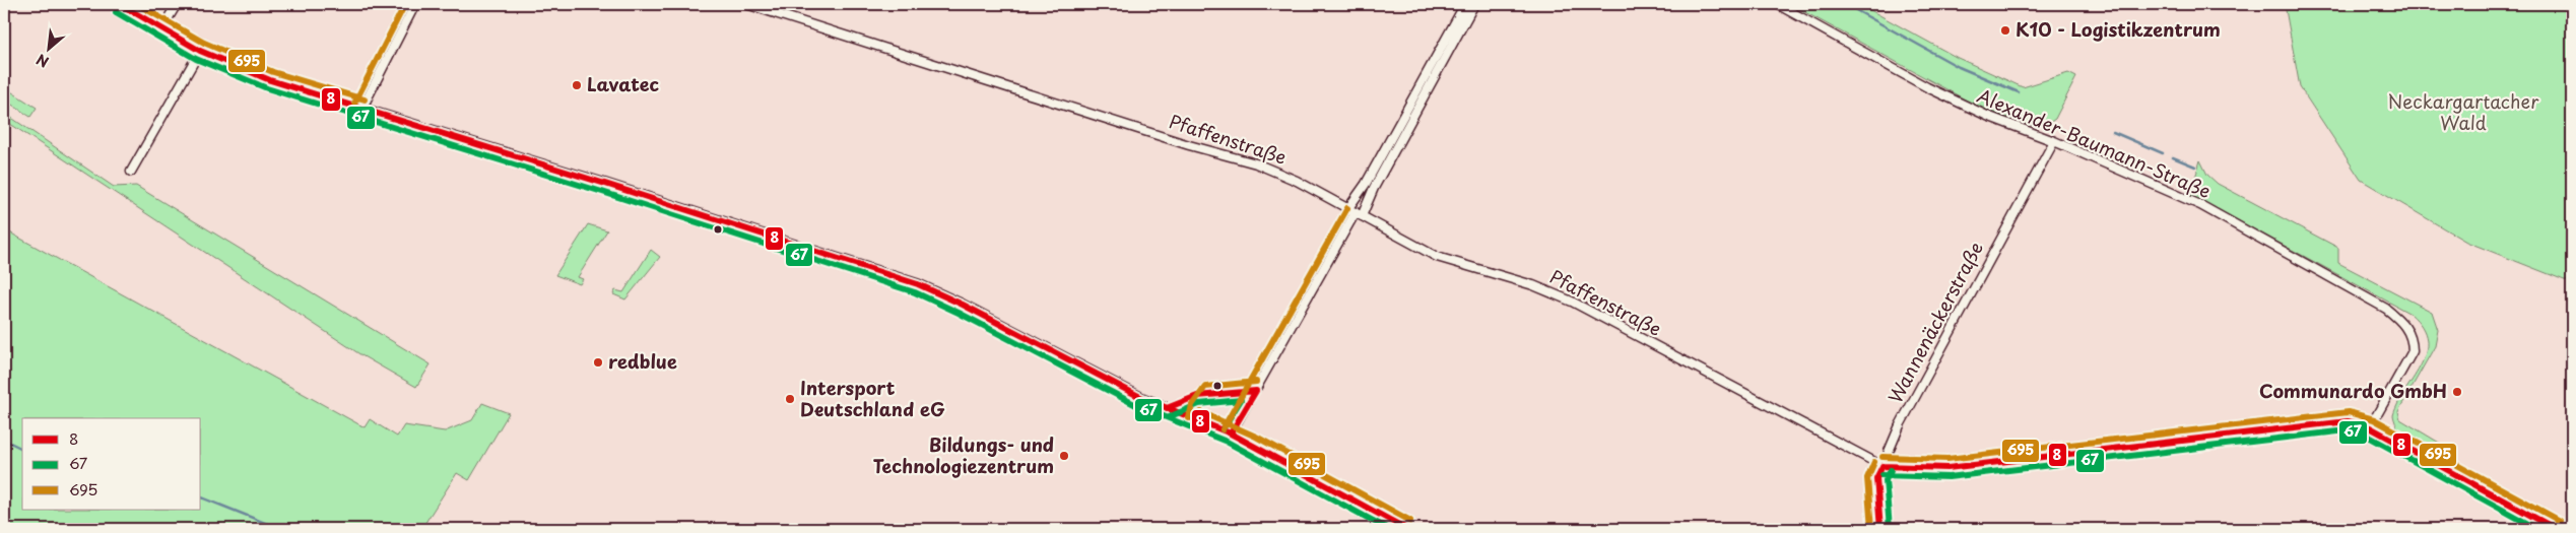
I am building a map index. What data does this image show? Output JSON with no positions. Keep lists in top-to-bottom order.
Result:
{
  "streets": {
    "street": ["Pfaffenstraße", "Alexander-Baumann-Straße", "Wannenäckerstraße"]
  },
  "crossings": [
    ["Pfaffenstraße", "Alexander-Baumann-Straße"],
    ["Pfaffenstraße", "Wannenäckerstraße"],
    ["Alexander-Baumann-Straße", "Wannenäckerstraße"]
  ],
  "parks": ["Neckargartacher Wald"],
  "places": [
    "K10 - Logistikzentrum",
    "Lavatec",
    "redblue",
    "Communardo GmbH",
    "Intersport Deutschland eG",
    "Bildungs- und Technologiezentrum"
  ],
  "lines": ["transit line 8", "transit line 695", "transit line 67"],
  "legend": ["8", "67", "695"],
  "north": "bottom left"
}
